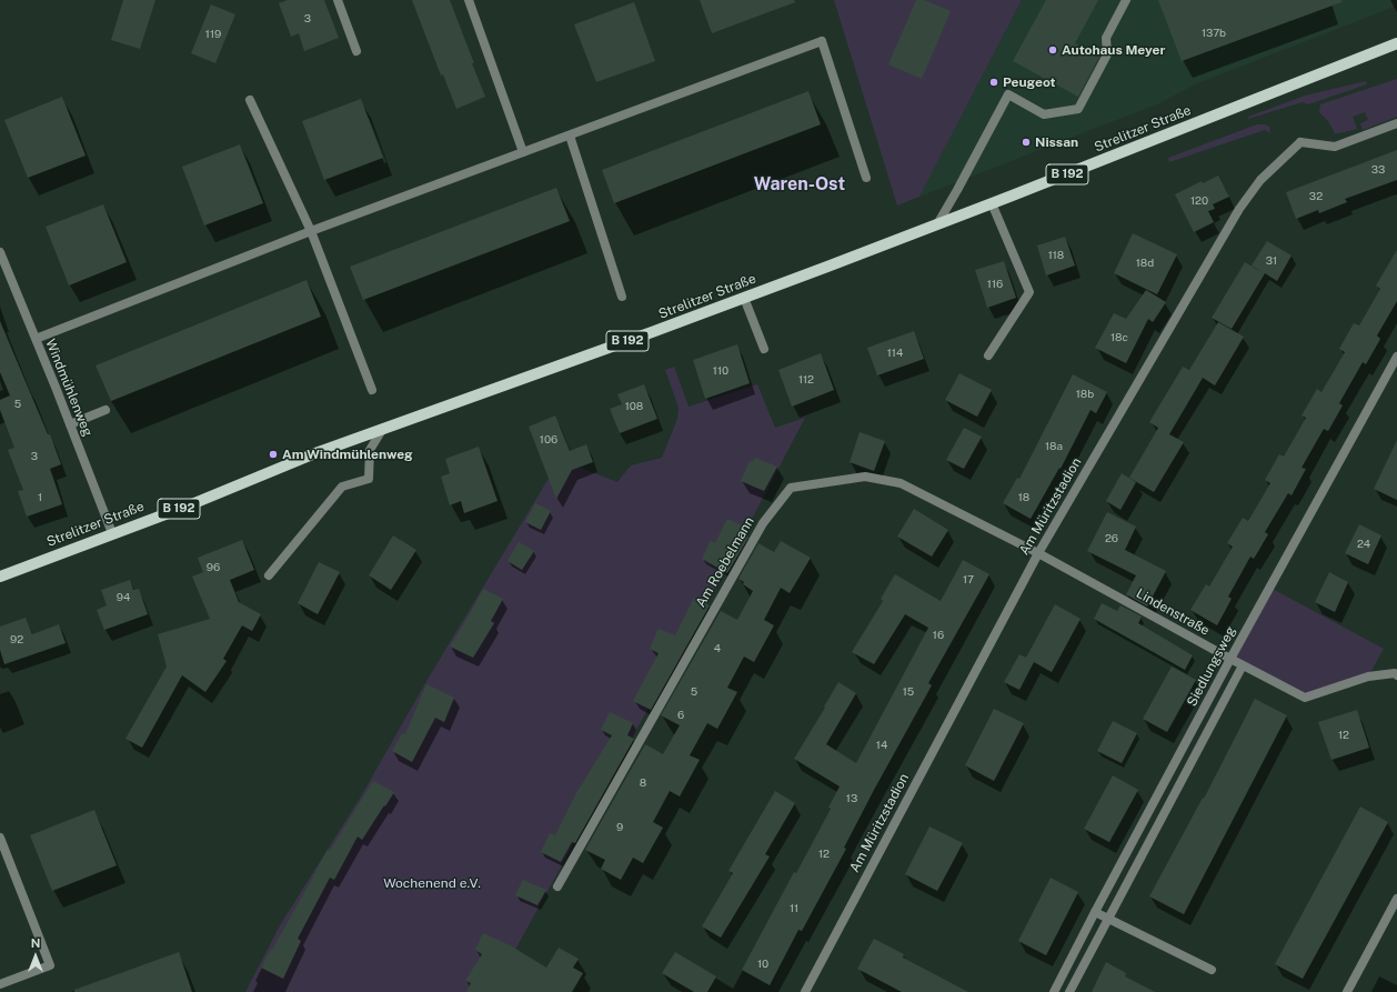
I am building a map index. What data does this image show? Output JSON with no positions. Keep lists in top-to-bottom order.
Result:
{
  "streets": {
    "main road": ["Strelitzer Straße", "B 192"],
    "street": [
      "Windmühlenweg",
      "Am Müritzstadion",
      "Am Roebelmann",
      "Lindenstraße",
      "Siedlungsweg"
    ]
  },
  "crossings": [
    ["Strelitzer Straße", "Windmühlenweg"],
    ["Am Müritzstadion", "Am Roebelmann"],
    ["Am Müritzstadion", "Lindenstraße"],
    ["Am Roebelmann", "Lindenstraße"],
    ["Lindenstraße", "Siedlungsweg"]
  ],
  "districts": ["Waren-Ost"],
  "parks": ["Wochenend e.V."],
  "places": [
    "Autohaus Meyer",
    "Peugeot",
    "Nissan",
    "Am Windmühlenweg"
  ],
  "house_numbers": [
    "3",
    "137b",
    "119",
    "33",
    "32",
    "120",
    "118",
    "31",
    "18d",
    "116",
    "18c",
    "114",
    "110",
    "112",
    "18b",
    "5",
    "108",
    "106",
    "18a",
    "3",
    "1",
    "18",
    "26",
    "24",
    "96",
    "17",
    "94",
    "16",
    "92",
    "4",
    "5",
    "15",
    "6",
    "12",
    "14",
    "8",
    "13",
    "9",
    "12",
    "11",
    "10"
  ],
  "north": "top"
}
